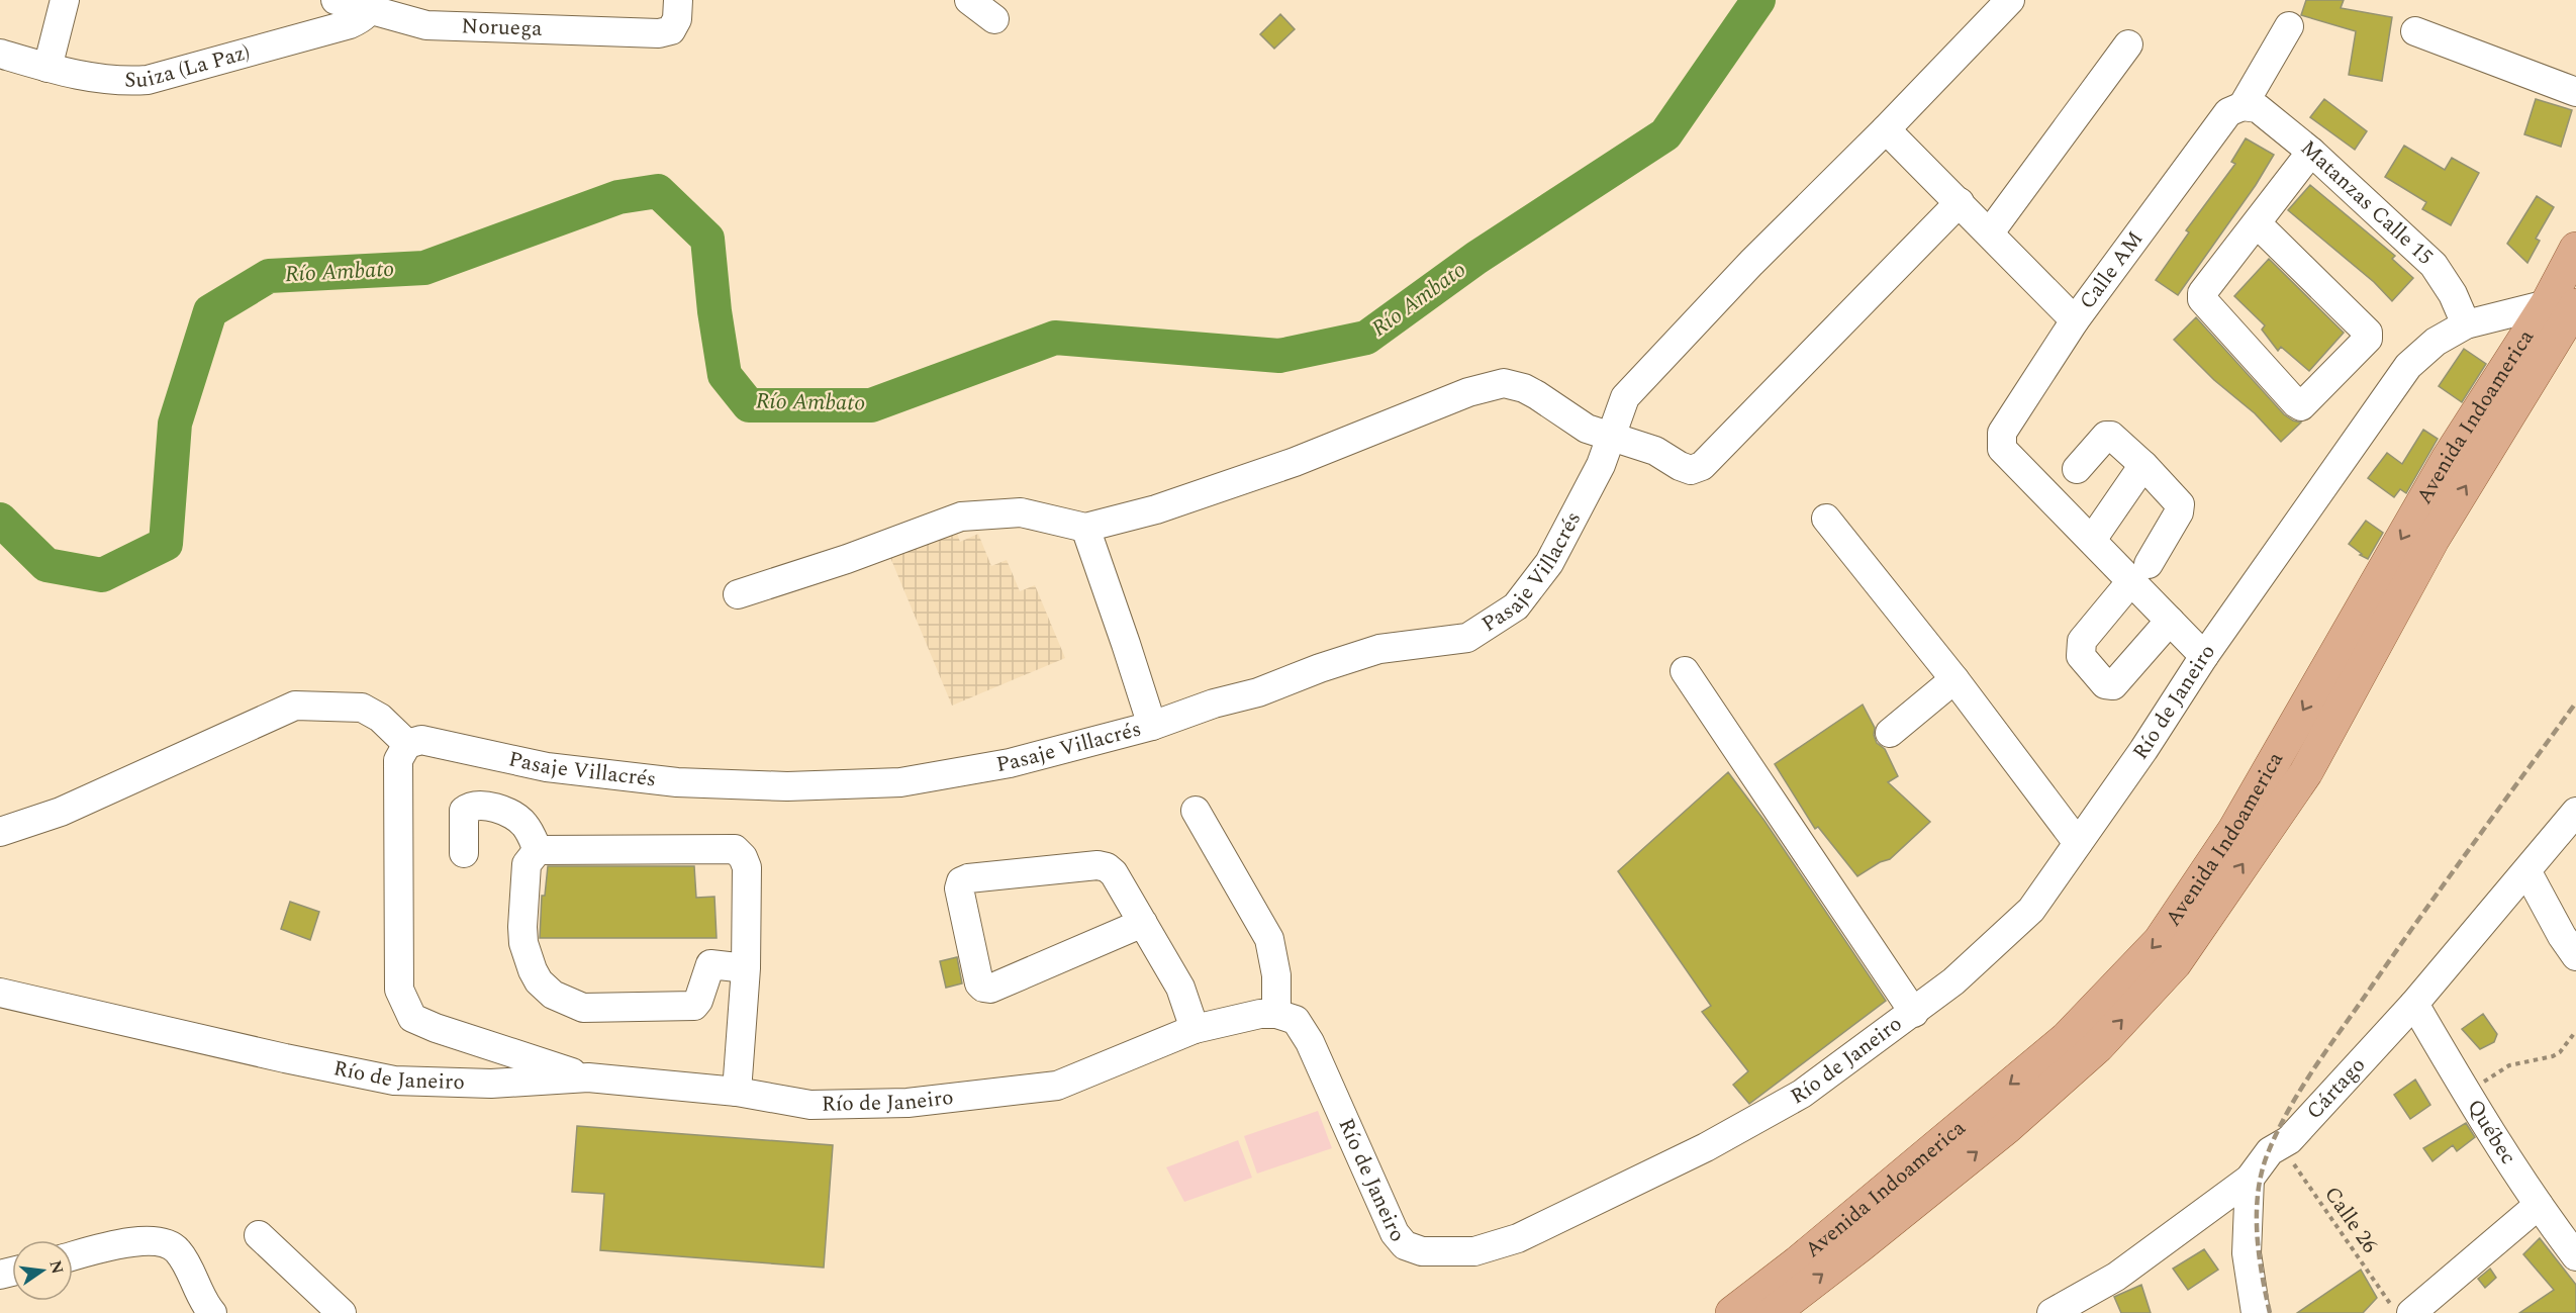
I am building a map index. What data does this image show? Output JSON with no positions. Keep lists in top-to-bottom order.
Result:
{
  "streets": {
    "main road": ["Avenida Indoamerica"],
    "street": [
      "Noruega",
      "Suiza (La Paz)",
      "Matanzas Calle 15",
      "Calle AM",
      "Pasaje Villacrés",
      "Río de Janeiro",
      "Cártago",
      "Québec"
    ],
    "path": ["Calle 26"]
  },
  "crossings": [
    ["Noruega", "Suiza (La Paz)"],
    ["Matanzas Calle 15", "Calle AM"],
    ["Matanzas Calle 15", "Río de Janeiro"],
    ["Avenida Indoamerica", "Río de Janeiro"],
    ["Cártago", "Québec"],
    ["Cártago", "Calle 26"]
  ],
  "water": ["Río Ambato"],
  "north": "right"
}
